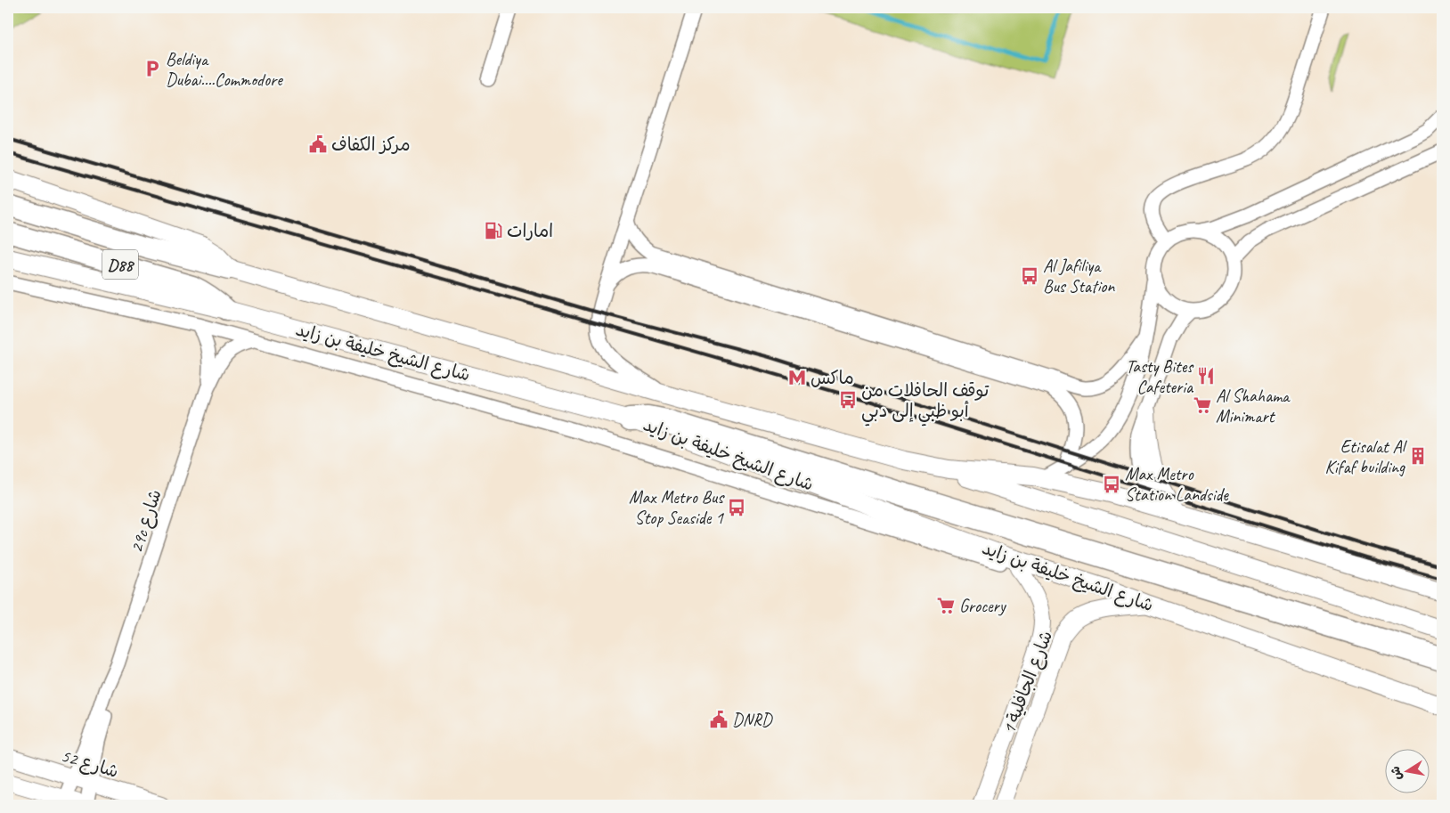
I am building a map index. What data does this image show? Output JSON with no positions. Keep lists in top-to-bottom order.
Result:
{
  "streets": {
    "main road": ["D88", "شارع الشيخ خليفة بن زايد"],
    "street": ["29c شارع", "شارع الجافلية 1", "شارع 52"]
  },
  "crossings": [
    ["شارع الشيخ خليفة بن زايد", "شارع الجافلية 1"],
    ["29c شارع", "شارع 52"]
  ],
  "places": {
    "parking": ["Beldiya Dubai....Commodore"],
    "public building": ["مركز الكفاف", "DNRD"],
    "fuel station": ["امارات"],
    "bus stop": [
      "Al Jafiliya Bus Station",
      "توقف الحافلات من أبو ظبي إلى دبي",
      "Max Metro Station Landside",
      "Max Metro Bus Stop Seaside 1"
    ],
    "restaurant": ["Tasty Bites Cafeteria"],
    "metro station": ["ماكس"],
    "supermarket": ["Al Shahama Minimart", "Grocery"],
    "building": ["Etisalat Al Kifaf building"]
  },
  "north": "left"
}
